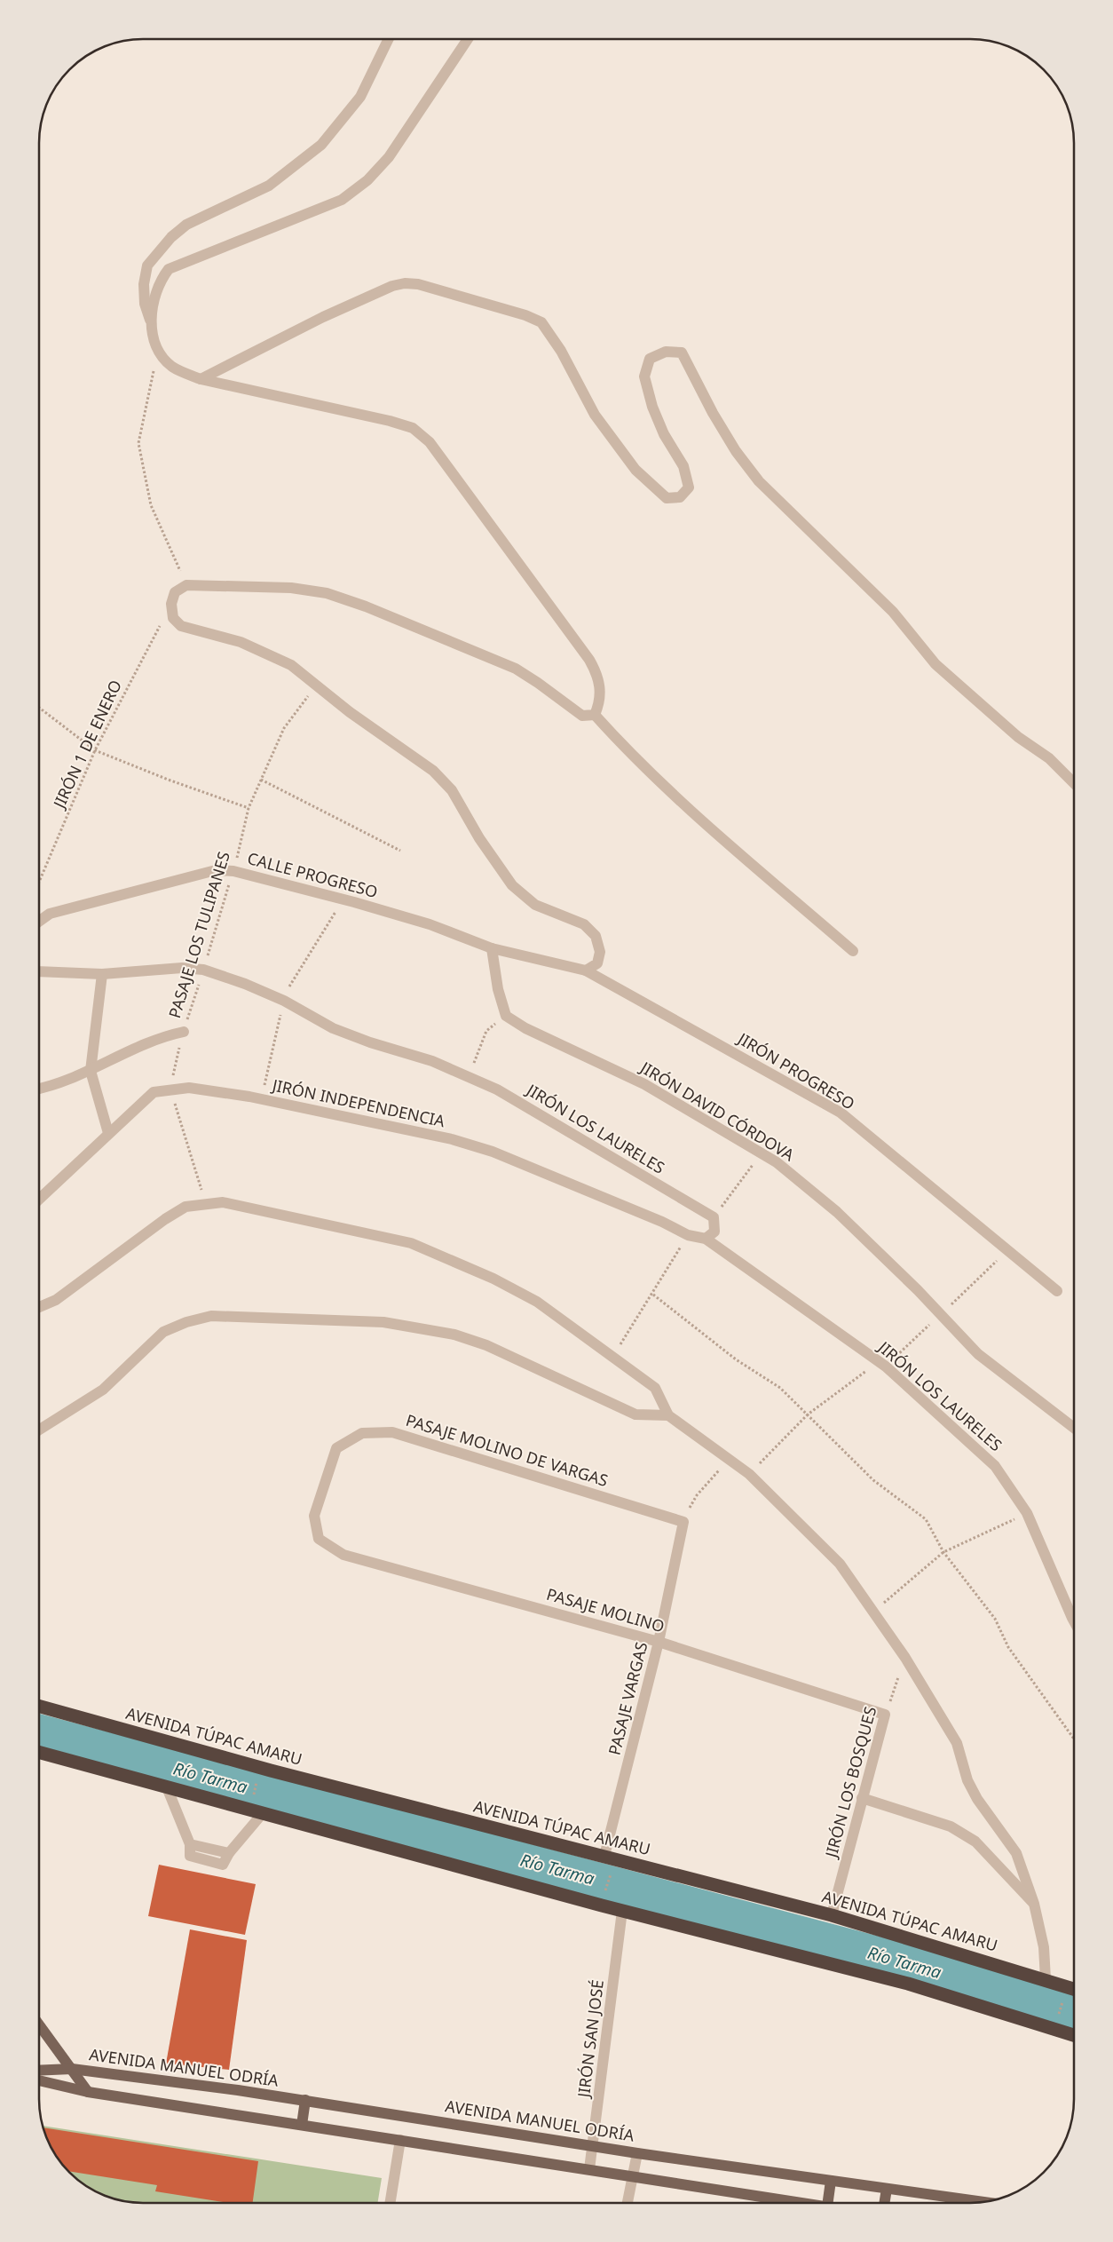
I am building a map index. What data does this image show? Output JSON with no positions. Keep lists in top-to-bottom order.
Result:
{
  "streets": {
    "highway": ["AVENIDA TÚPAC AMARU"],
    "main road": ["AVENIDA MANUEL ODRÍA"],
    "street": [
      "CALLE PROGRESO",
      "JIRÓN PROGRESO",
      "JIRÓN INDEPENDENCIA",
      "JIRÓN DAVID CÓRDOVA",
      "JIRÓN LOS LAURELES",
      "PASAJE MOLINO DE VARGAS",
      "PASAJE MOLINO",
      "PASAJE VARGAS",
      "JIRÓN LOS BOSQUES",
      "JIRÓN SAN JOSÉ"
    ],
    "path": ["JIRÓN 1 DE ENERO", "PASAJE LOS TULIPANES"]
  },
  "crossings": [
    ["CALLE PROGRESO", "PASAJE LOS TULIPANES"],
    ["CALLE PROGRESO", "JIRÓN PROGRESO"],
    ["PASAJE LOS TULIPANES", "JIRÓN INDEPENDENCIA"],
    ["PASAJE LOS TULIPANES", "JIRÓN LOS LAURELES"],
    ["JIRÓN INDEPENDENCIA", "JIRÓN LOS LAURELES"],
    ["PASAJE MOLINO DE VARGAS", "PASAJE MOLINO"],
    ["PASAJE MOLINO DE VARGAS", "PASAJE VARGAS"],
    ["PASAJE MOLINO", "PASAJE VARGAS"],
    ["PASAJE MOLINO", "JIRÓN LOS BOSQUES"],
    ["PASAJE VARGAS", "AVENIDA TÚPAC AMARU"],
    ["AVENIDA TÚPAC AMARU", "JIRÓN LOS BOSQUES"],
    ["JIRÓN SAN JOSÉ", "AVENIDA MANUEL ODRÍA"]
  ],
  "water": ["Río Tarma"]
}
